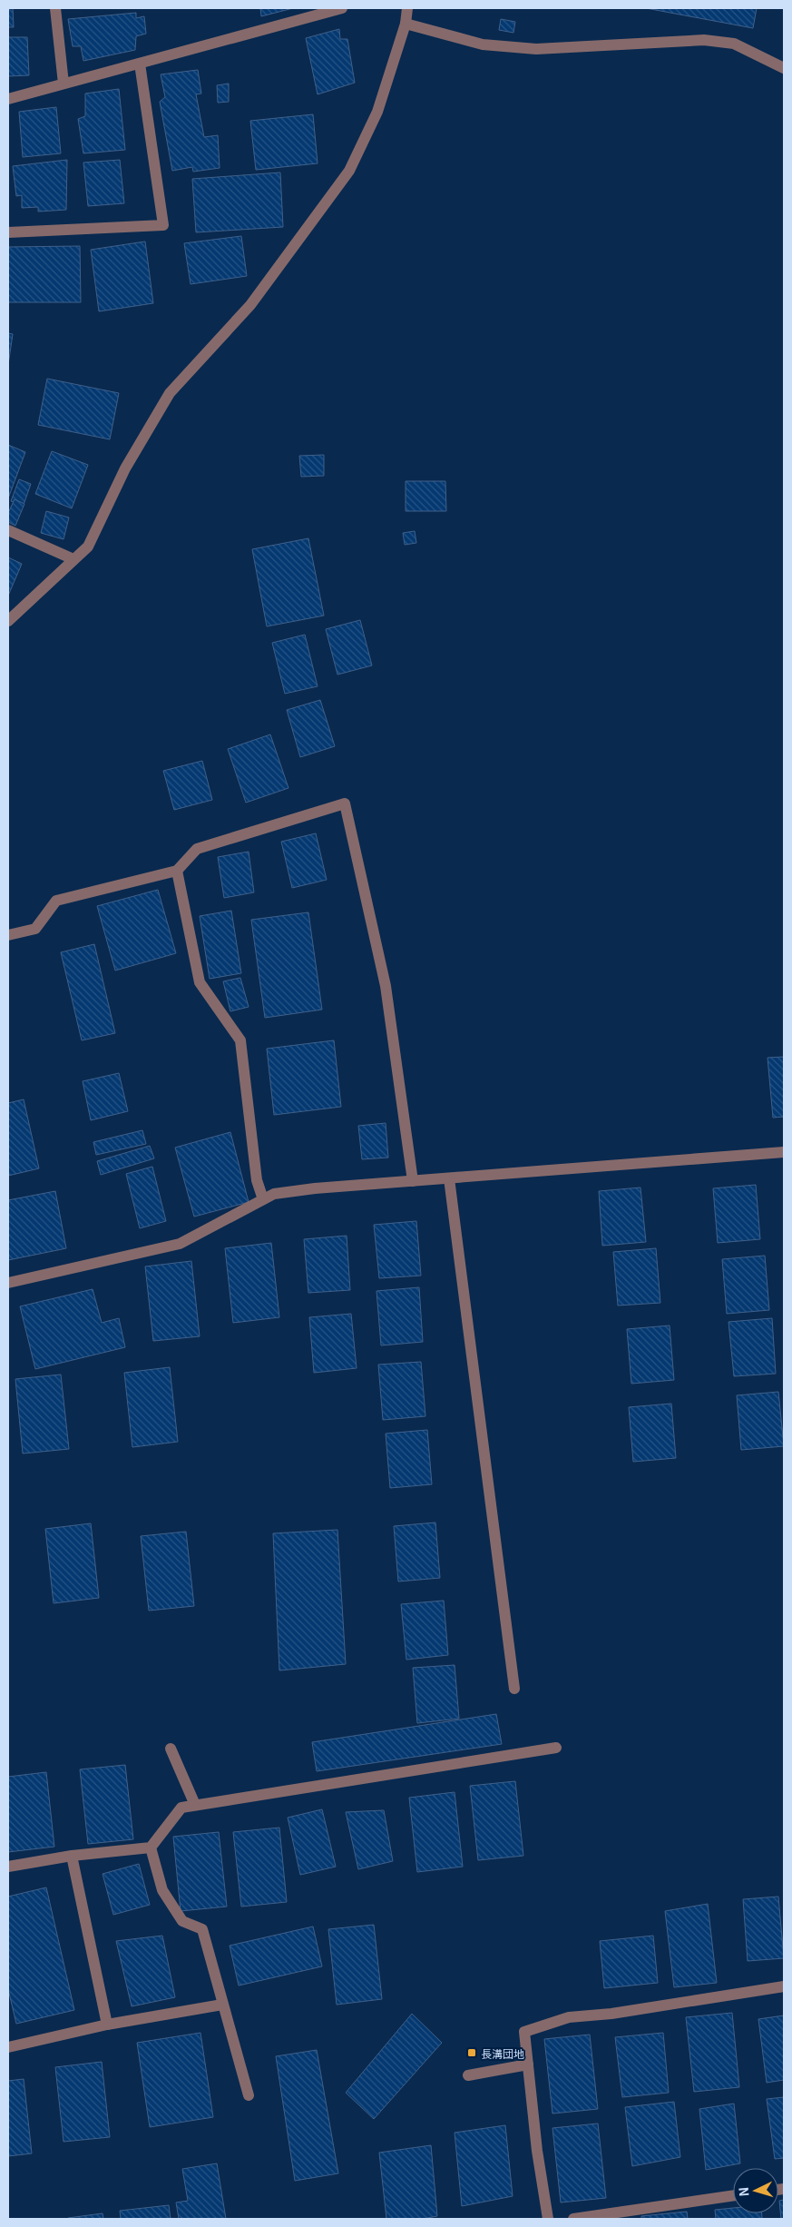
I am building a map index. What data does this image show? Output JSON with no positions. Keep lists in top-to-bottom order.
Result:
{
  "places": {
    "transit": ["長溝団地"]
  },
  "north": "left"
}
